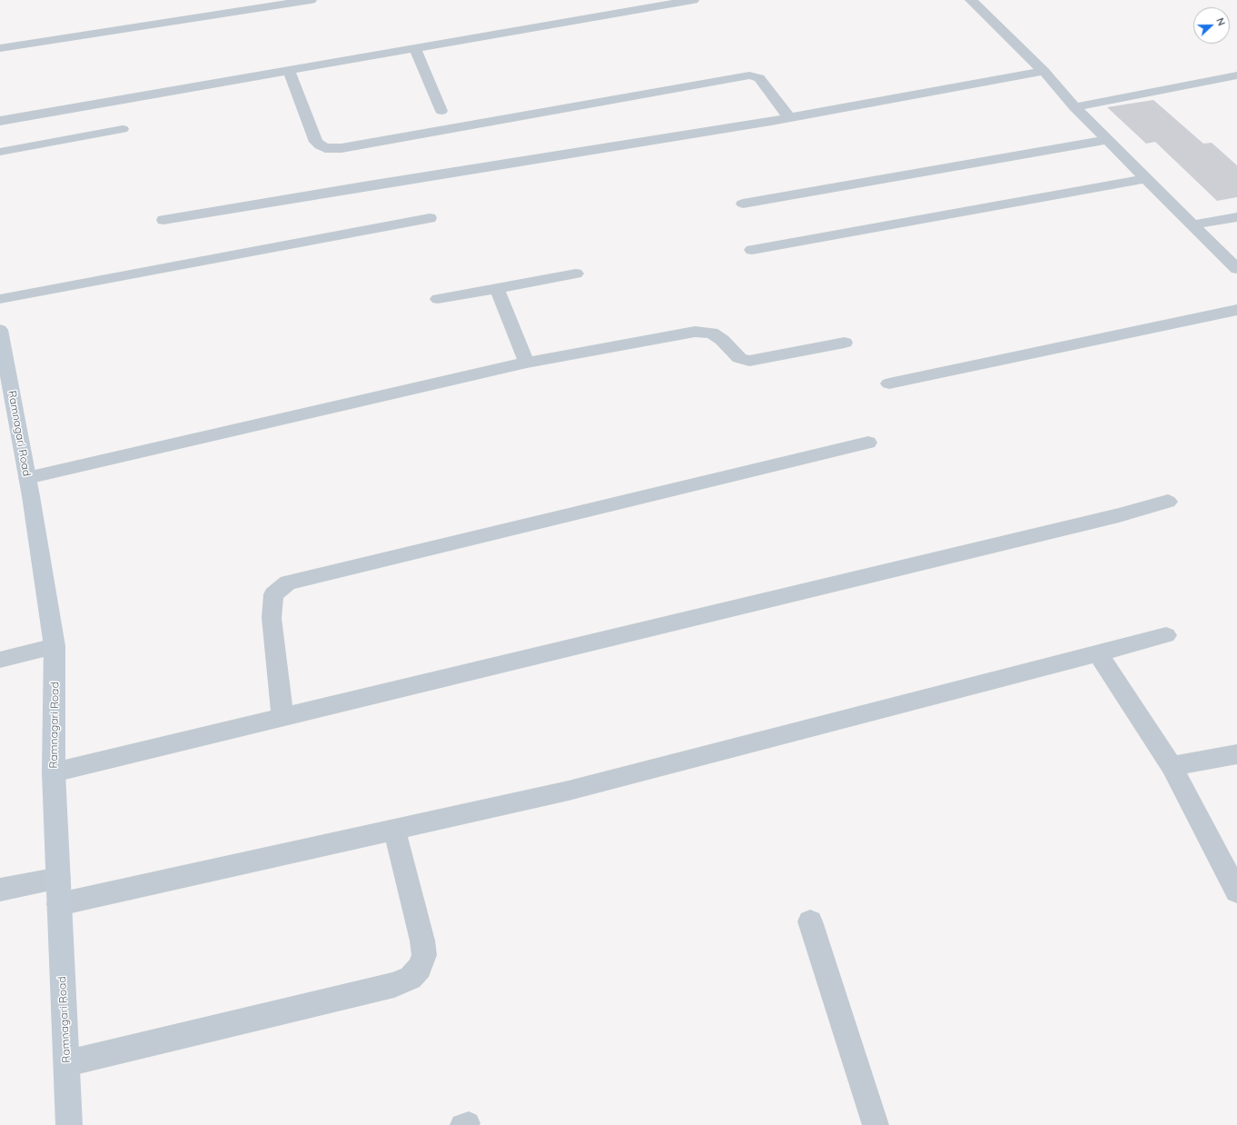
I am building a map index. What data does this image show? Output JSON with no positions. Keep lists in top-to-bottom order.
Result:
{
  "streets": {
    "street": ["Ramnagari Road"]
  },
  "north": "right"
}
